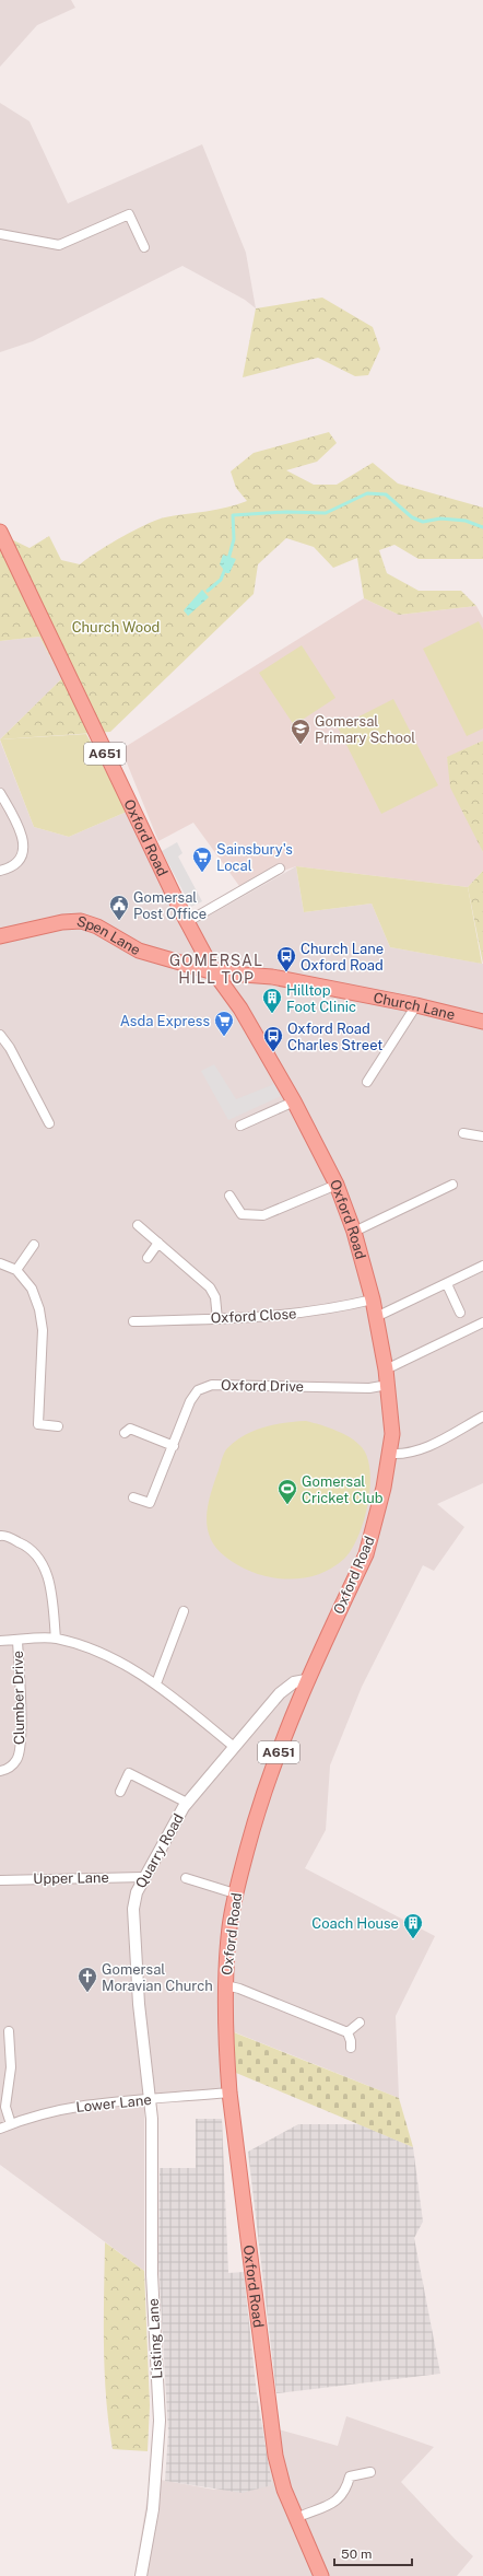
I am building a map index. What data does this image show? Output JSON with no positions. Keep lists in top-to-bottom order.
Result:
{
  "streets": {
    "main road": [
      "A651",
      "Oxford Road",
      "Spen Lane",
      "Church Lane"
    ],
    "street": [
      "Oxford Close",
      "Oxford Drive",
      "Clumber Drive",
      "Quarry Road",
      "Upper Lane",
      "Lower Lane",
      "Listing Lane"
    ]
  },
  "crossings": [
    ["Oxford Road", "Spen Lane"],
    ["Oxford Road", "Church Lane"],
    ["Oxford Road", "Oxford Close"],
    ["Oxford Road", "Oxford Drive"],
    ["Oxford Road", "Quarry Road"],
    ["Oxford Road", "Lower Lane"],
    ["Spen Lane", "Church Lane"],
    ["Quarry Road", "Upper Lane"],
    ["Quarry Road", "Lower Lane"],
    ["Quarry Road", "Listing Lane"],
    ["Lower Lane", "Listing Lane"]
  ],
  "districts": ["GOMERSAL HILL TOP"],
  "parks": ["Church Wood"],
  "places": {
    "school or university": ["Gomersal Primary School"],
    "supermarket": ["Sainsbury's Local", "Asda Express"],
    "public building": ["Gomersal Post Office"],
    "bus stop": ["Church Lane Oxford Road", "Oxford Road Charles Street"],
    "building": ["Hilltop Foot Clinic", "Coach House"],
    "sports": ["Gomersal Cricket Club"],
    "church": ["Gomersal Moravian Church"]
  },
  "scale_bar": "50 m"
}
